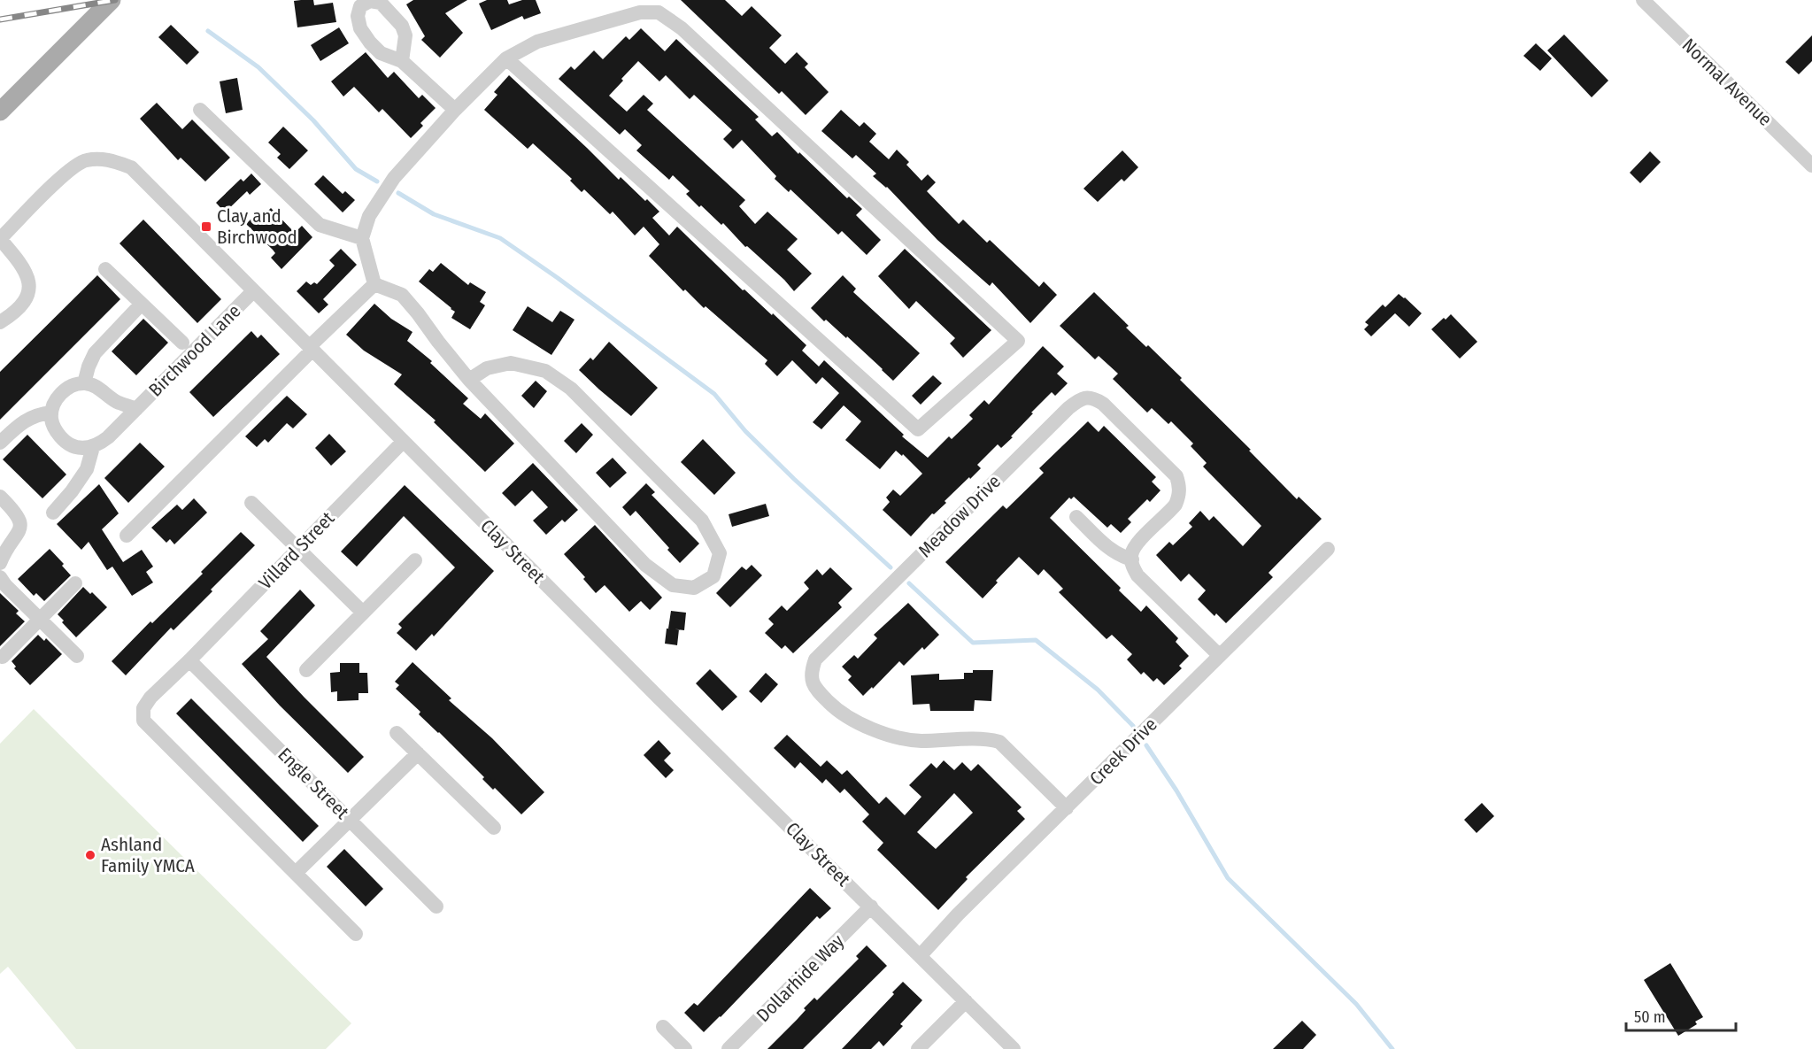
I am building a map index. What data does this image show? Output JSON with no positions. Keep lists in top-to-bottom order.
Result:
{
  "streets": {
    "street": [
      "Normal Avenue",
      "Birchwood Lane",
      "Meadow Drive",
      "Villard Street",
      "Clay Street",
      "Creek Drive",
      "Engle Street",
      "Dollarhide Way"
    ]
  },
  "crossings": [
    ["Birchwood Lane", "Clay Street"],
    ["Meadow Drive", "Creek Drive"],
    ["Villard Street", "Clay Street"],
    ["Villard Street", "Engle Street"],
    ["Clay Street", "Creek Drive"],
    ["Clay Street", "Dollarhide Way"]
  ],
  "places": {
    "transit": ["Clay and Birchwood"],
    "other": ["Ashland Family YMCA"]
  },
  "scale_bar": "50 m"
}
